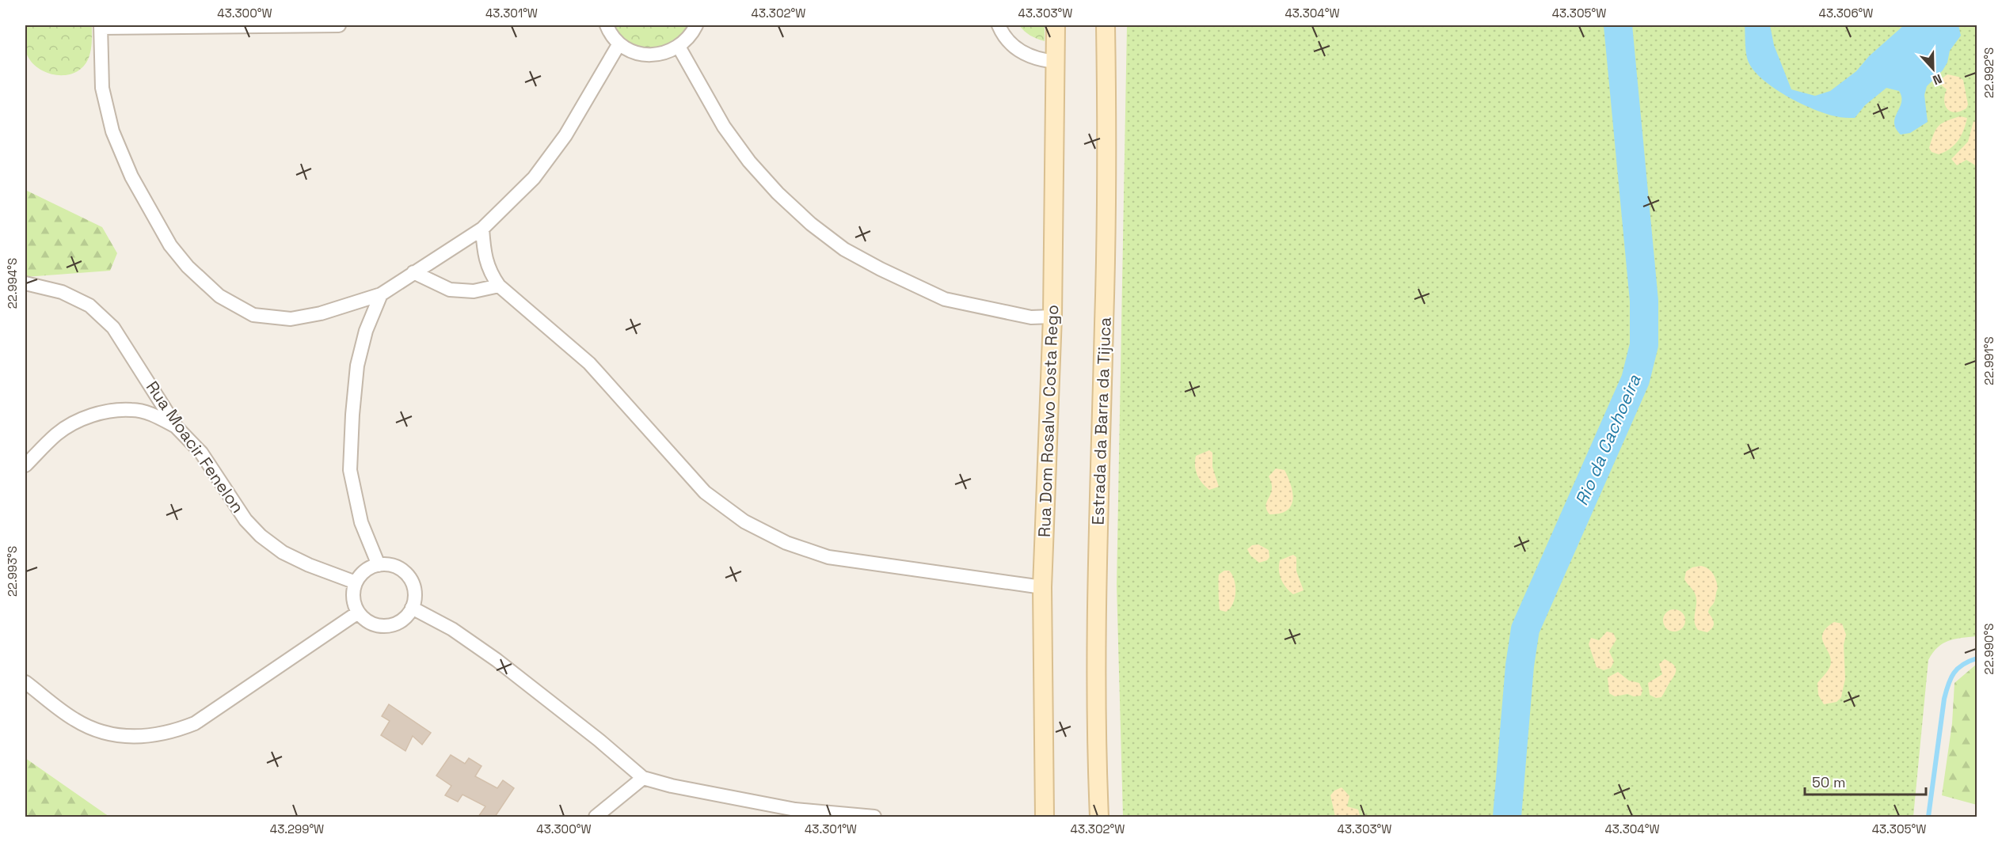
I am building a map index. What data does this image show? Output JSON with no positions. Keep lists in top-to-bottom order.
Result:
{
  "streets": {
    "main road": ["Rua Dom Rosalvo Costa Rego", "Estrada da Barra da Tijuca"],
    "street": ["Rua Moacir Fenelon"]
  },
  "water": ["Rio da Cachoeira"],
  "scale_bar": "50 m",
  "north": "bottom",
  "coordinates": [
    "43.300°W",
    "43.301°W",
    "43.302°W",
    "43.303°W",
    "43.304°W",
    "43.305°W",
    "43.306°W",
    "22.992°S",
    "22.994°S",
    "22.991°S",
    "22.993°S",
    "22.990°S",
    "43.299°W"
  ]
}
